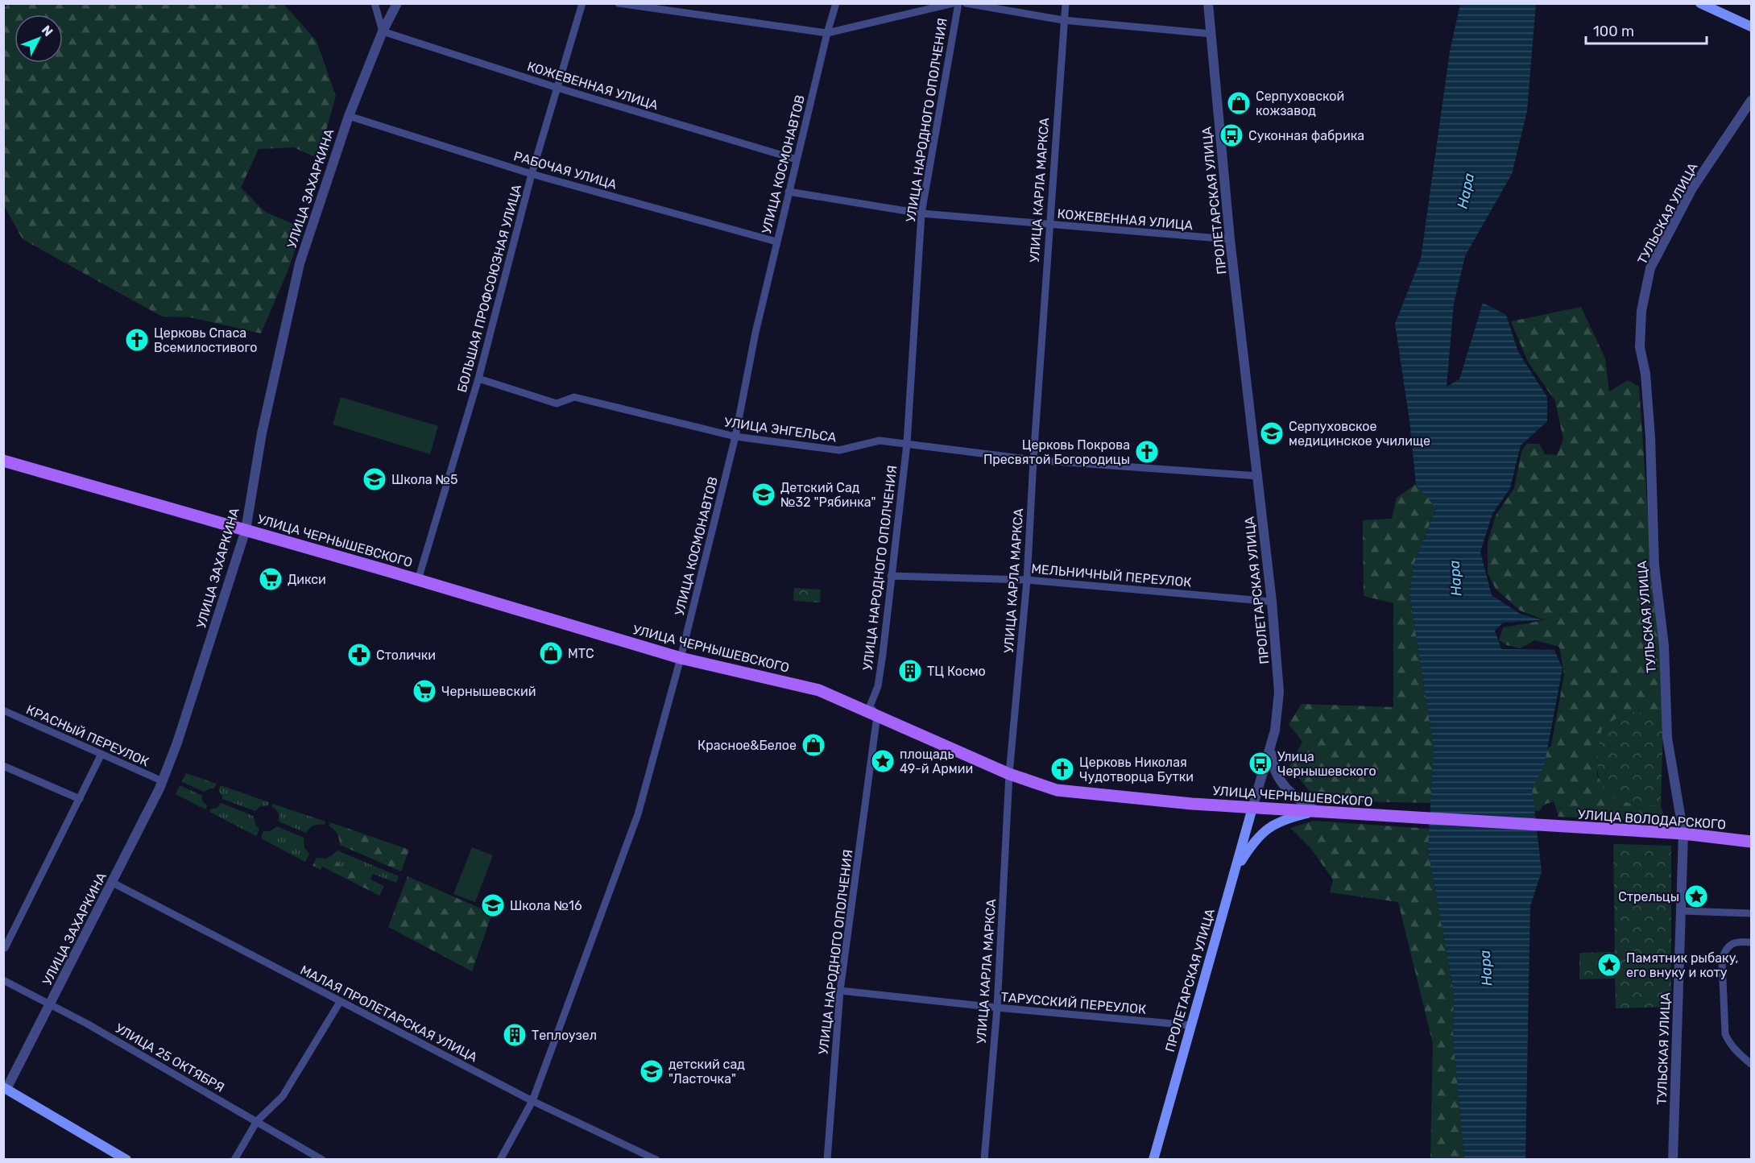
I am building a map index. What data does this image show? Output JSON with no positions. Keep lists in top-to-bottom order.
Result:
{
  "streets": {
    "main road": ["ПРОЛЕТАРСКАЯ УЛИЦА", "УЛИЦА ЧЕРНЫШЕВСКОГО", "УЛИЦА ВОЛОДАРСКОГО"],
    "street": [
      "КОЖЕВЕННАЯ УЛИЦА",
      "УЛИЦА НАРОДНОГО ОПОЛЧЕНИЯ",
      "УЛИЦА КОСМОНАВТОВ",
      "РАБОЧАЯ УЛИЦА",
      "УЛИЦА ЗАХАРКИНА",
      "УЛИЦА КАРЛА МАРКСА",
      "ТУЛЬСКАЯ УЛИЦА",
      "БОЛЬШАЯ ПРОФСОЮЗНАЯ УЛИЦА",
      "УЛИЦА ЭНГЕЛЬСА",
      "МЕЛЬНИЧНЫЙ ПЕРЕУЛОК",
      "КРАСНЫЙ ПЕРЕУЛОК",
      "ТАРУССКИЙ ПЕРЕУЛОК",
      "МАЛАЯ ПРОЛЕТАРСКАЯ УЛИЦА",
      "УЛИЦА 25 ОКТЯБРЯ"
    ]
  },
  "crossings": [
    ["КОЖЕВЕННАЯ УЛИЦА", "УЛИЦА НАРОДНОГО ОПОЛЧЕНИЯ"],
    ["КОЖЕВЕННАЯ УЛИЦА", "УЛИЦА КОСМОНАВТОВ"],
    ["КОЖЕВЕННАЯ УЛИЦА", "УЛИЦА ЗАХАРКИНА"],
    ["КОЖЕВЕННАЯ УЛИЦА", "УЛИЦА КАРЛА МАРКСА"],
    ["КОЖЕВЕННАЯ УЛИЦА", "ПРОЛЕТАРСКАЯ УЛИЦА"],
    ["КОЖЕВЕННАЯ УЛИЦА", "БОЛЬШАЯ ПРОФСОЮЗНАЯ УЛИЦА"],
    ["УЛИЦА НАРОДНОГО ОПОЛЧЕНИЯ", "УЛИЦА ЭНГЕЛЬСА"],
    ["УЛИЦА НАРОДНОГО ОПОЛЧЕНИЯ", "УЛИЦА ЧЕРНЫШЕВСКОГО"],
    ["УЛИЦА НАРОДНОГО ОПОЛЧЕНИЯ", "МЕЛЬНИЧНЫЙ ПЕРЕУЛОК"],
    ["УЛИЦА НАРОДНОГО ОПОЛЧЕНИЯ", "ТАРУССКИЙ ПЕРЕУЛОК"],
    ["УЛИЦА КОСМОНАВТОВ", "РАБОЧАЯ УЛИЦА"],
    ["УЛИЦА КОСМОНАВТОВ", "УЛИЦА ЭНГЕЛЬСА"],
    ["УЛИЦА КОСМОНАВТОВ", "УЛИЦА ЧЕРНЫШЕВСКОГО"],
    ["УЛИЦА КОСМОНАВТОВ", "МАЛАЯ ПРОЛЕТАРСКАЯ УЛИЦА"],
    ["РАБОЧАЯ УЛИЦА", "УЛИЦА ЗАХАРКИНА"],
    ["РАБОЧАЯ УЛИЦА", "БОЛЬШАЯ ПРОФСОЮЗНАЯ УЛИЦА"],
    ["УЛИЦА ЗАХАРКИНА", "УЛИЦА ЧЕРНЫШЕВСКОГО"],
    ["УЛИЦА ЗАХАРКИНА", "КРАСНЫЙ ПЕРЕУЛОК"],
    ["УЛИЦА ЗАХАРКИНА", "МАЛАЯ ПРОЛЕТАРСКАЯ УЛИЦА"],
    ["УЛИЦА ЗАХАРКИНА", "УЛИЦА 25 ОКТЯБРЯ"],
    ["УЛИЦА КАРЛА МАРКСА", "УЛИЦА ЭНГЕЛЬСА"],
    ["УЛИЦА КАРЛА МАРКСА", "УЛИЦА ЧЕРНЫШЕВСКОГО"],
    ["УЛИЦА КАРЛА МАРКСА", "МЕЛЬНИЧНЫЙ ПЕРЕУЛОК"],
    ["УЛИЦА КАРЛА МАРКСА", "ТАРУССКИЙ ПЕРЕУЛОК"],
    ["ПРОЛЕТАРСКАЯ УЛИЦА", "УЛИЦА ЭНГЕЛЬСА"],
    ["ПРОЛЕТАРСКАЯ УЛИЦА", "УЛИЦА ЧЕРНЫШЕВСКОГО"],
    ["ПРОЛЕТАРСКАЯ УЛИЦА", "МЕЛЬНИЧНЫЙ ПЕРЕУЛОК"],
    ["ПРОЛЕТАРСКАЯ УЛИЦА", "ТАРУССКИЙ ПЕРЕУЛОК"],
    ["ТУЛЬСКАЯ УЛИЦА", "УЛИЦА ВОЛОДАРСКОГО"],
    ["БОЛЬШАЯ ПРОФСОЮЗНАЯ УЛИЦА", "УЛИЦА ЭНГЕЛЬСА"],
    ["БОЛЬШАЯ ПРОФСОЮЗНАЯ УЛИЦА", "УЛИЦА ЧЕРНЫШЕВСКОГО"],
    ["УЛИЦА ЧЕРНЫШЕВСКОГО", "УЛИЦА ВОЛОДАРСКОГО"]
  ],
  "water": ["Нара"],
  "places": {
    "shop": ["Серпуховской кожзавод", "МТС", "Красное&Белое"],
    "bus stop": ["Суконная фабрика", "Улица Чернышевского"],
    "church": ["Церковь Спаса Всемилостивого", "Церковь Покрова Пресвятой Богородицы", "Церковь Николая Чудотворца Бутки"],
    "school or university": [
      "Серпуховское медицинское училище",
      "Школа №5",
      "Детский Сад №32 \"Рябинка\"",
      "Школа №16",
      "детский сад \"Ласточка\""
    ],
    "supermarket": ["Дикси", "Чернышевский"],
    "pharmacy": ["Столички"],
    "building": ["ТЦ Космо", "Теплоузел"],
    "place": ["площадь 49-й Армии", "Стрельцы", "Памятник рыбаку, его внуку и коту"]
  },
  "scale_bar": "100 m",
  "north": "top right"
}
